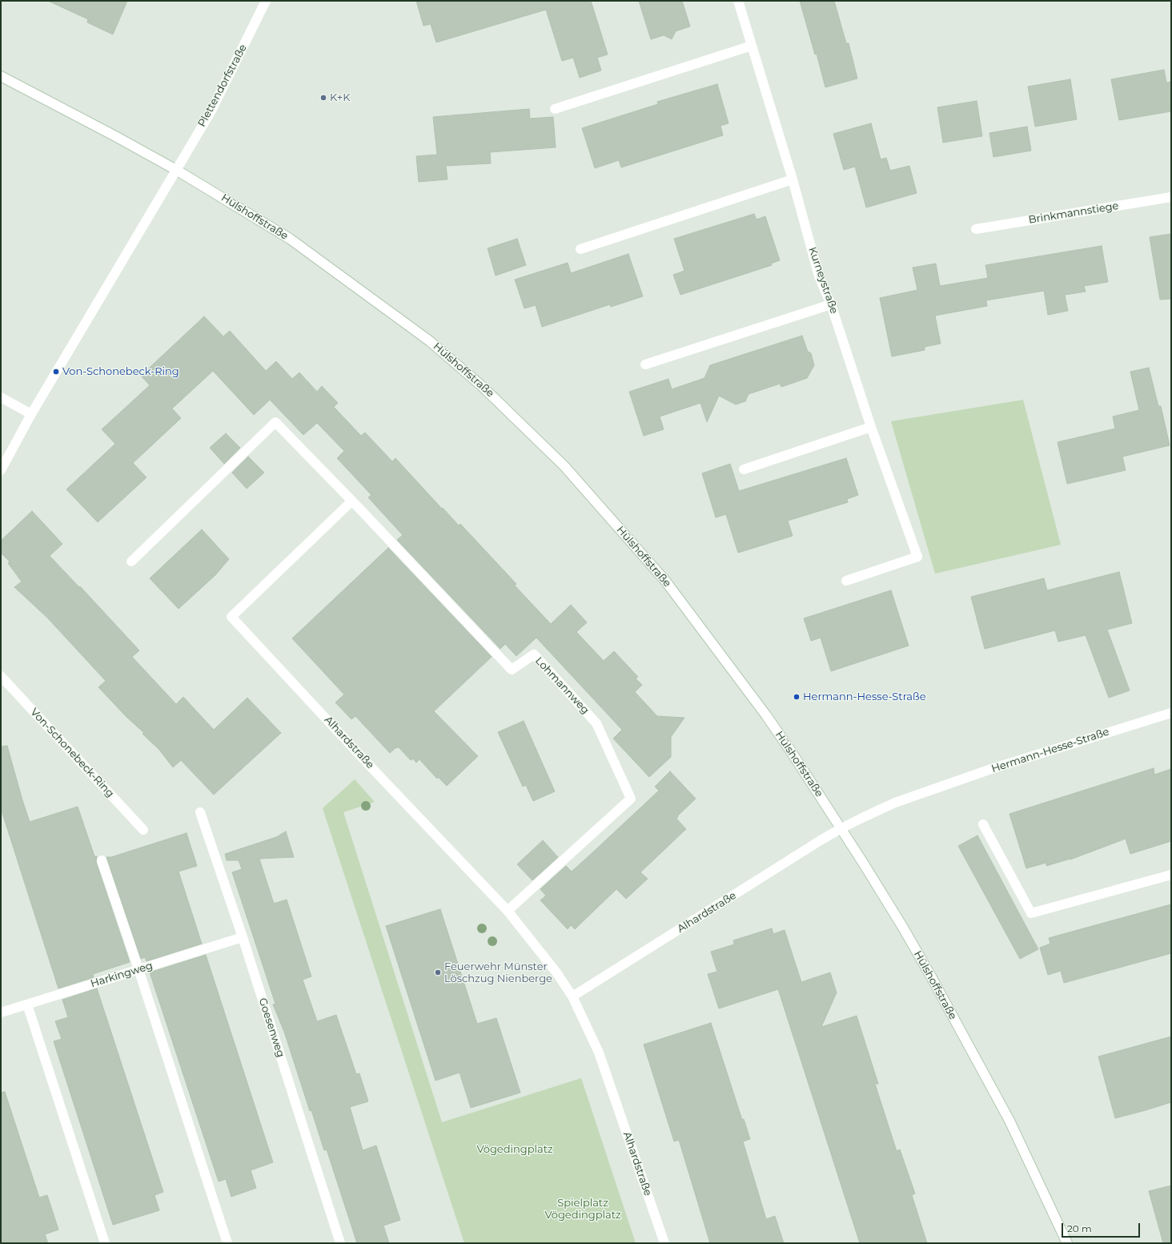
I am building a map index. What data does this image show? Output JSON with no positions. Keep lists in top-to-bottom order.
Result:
{
  "streets": {
    "street": [
      "Plettendorfstraße",
      "Brinkmannstiege",
      "Hülshoffstraße",
      "Kurneystraße",
      "Lohmannweg",
      "Alhardstraße",
      "Hermann-Hesse-Straße",
      "Von-Schonebeck-Ring",
      "Harkingweg",
      "Goesenweg"
    ]
  },
  "crossings": [
    ["Plettendorfstraße", "Hülshoffstraße"],
    ["Hülshoffstraße", "Alhardstraße"],
    ["Hülshoffstraße", "Hermann-Hesse-Straße"],
    ["Lohmannweg", "Alhardstraße"],
    ["Alhardstraße", "Hermann-Hesse-Straße"],
    ["Harkingweg", "Goesenweg"]
  ],
  "parks": ["Vögedingplatz", "Spielplatz Vögedingplatz"],
  "places": [
    "K+K",
    "Von-Schonebeck-Ring",
    "Hermann-Hesse-Straße",
    "Feuerwehr Münster Löschzug Nienberge"
  ],
  "scale_bar": "20 m"
}
